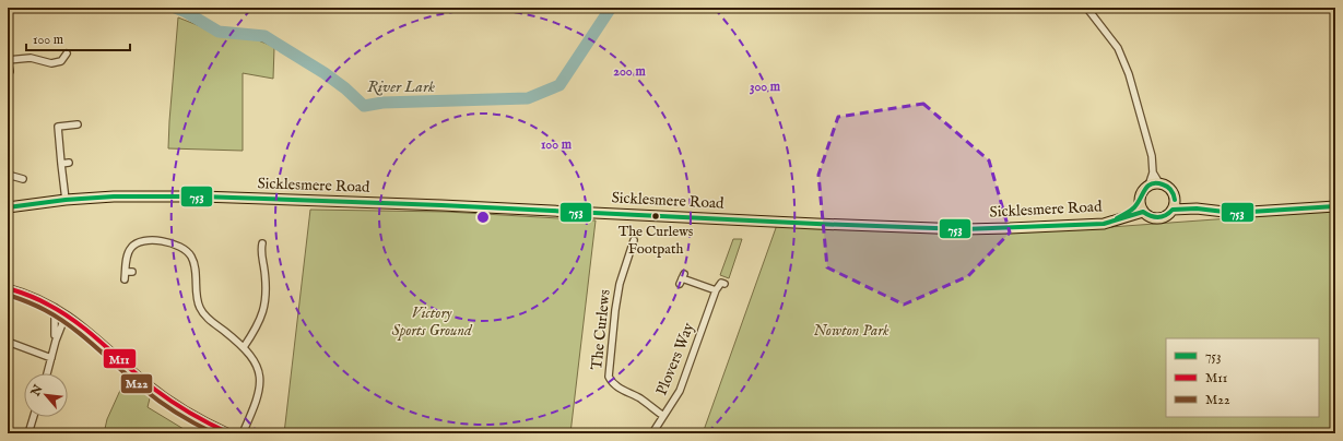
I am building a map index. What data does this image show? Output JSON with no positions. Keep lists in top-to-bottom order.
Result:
{
  "streets": {
    "highway": ["Sicklesmere Road"],
    "street": ["The Curlews", "Plovers Way"]
  },
  "crossings": [
    ["The Curlews", "Plovers Way"]
  ],
  "water": ["River Lark"],
  "parks": ["Victory Sports Ground", "Nowton Park"],
  "places": ["The Curlews Footpath"],
  "lines": ["transit line 753", "transit line M11", "transit line M22"],
  "legend": ["753", "M11", "M22"],
  "scale_bar": "100 m",
  "north": "top left",
  "rings": ["200 m", "300 m", "100 m"]
}
